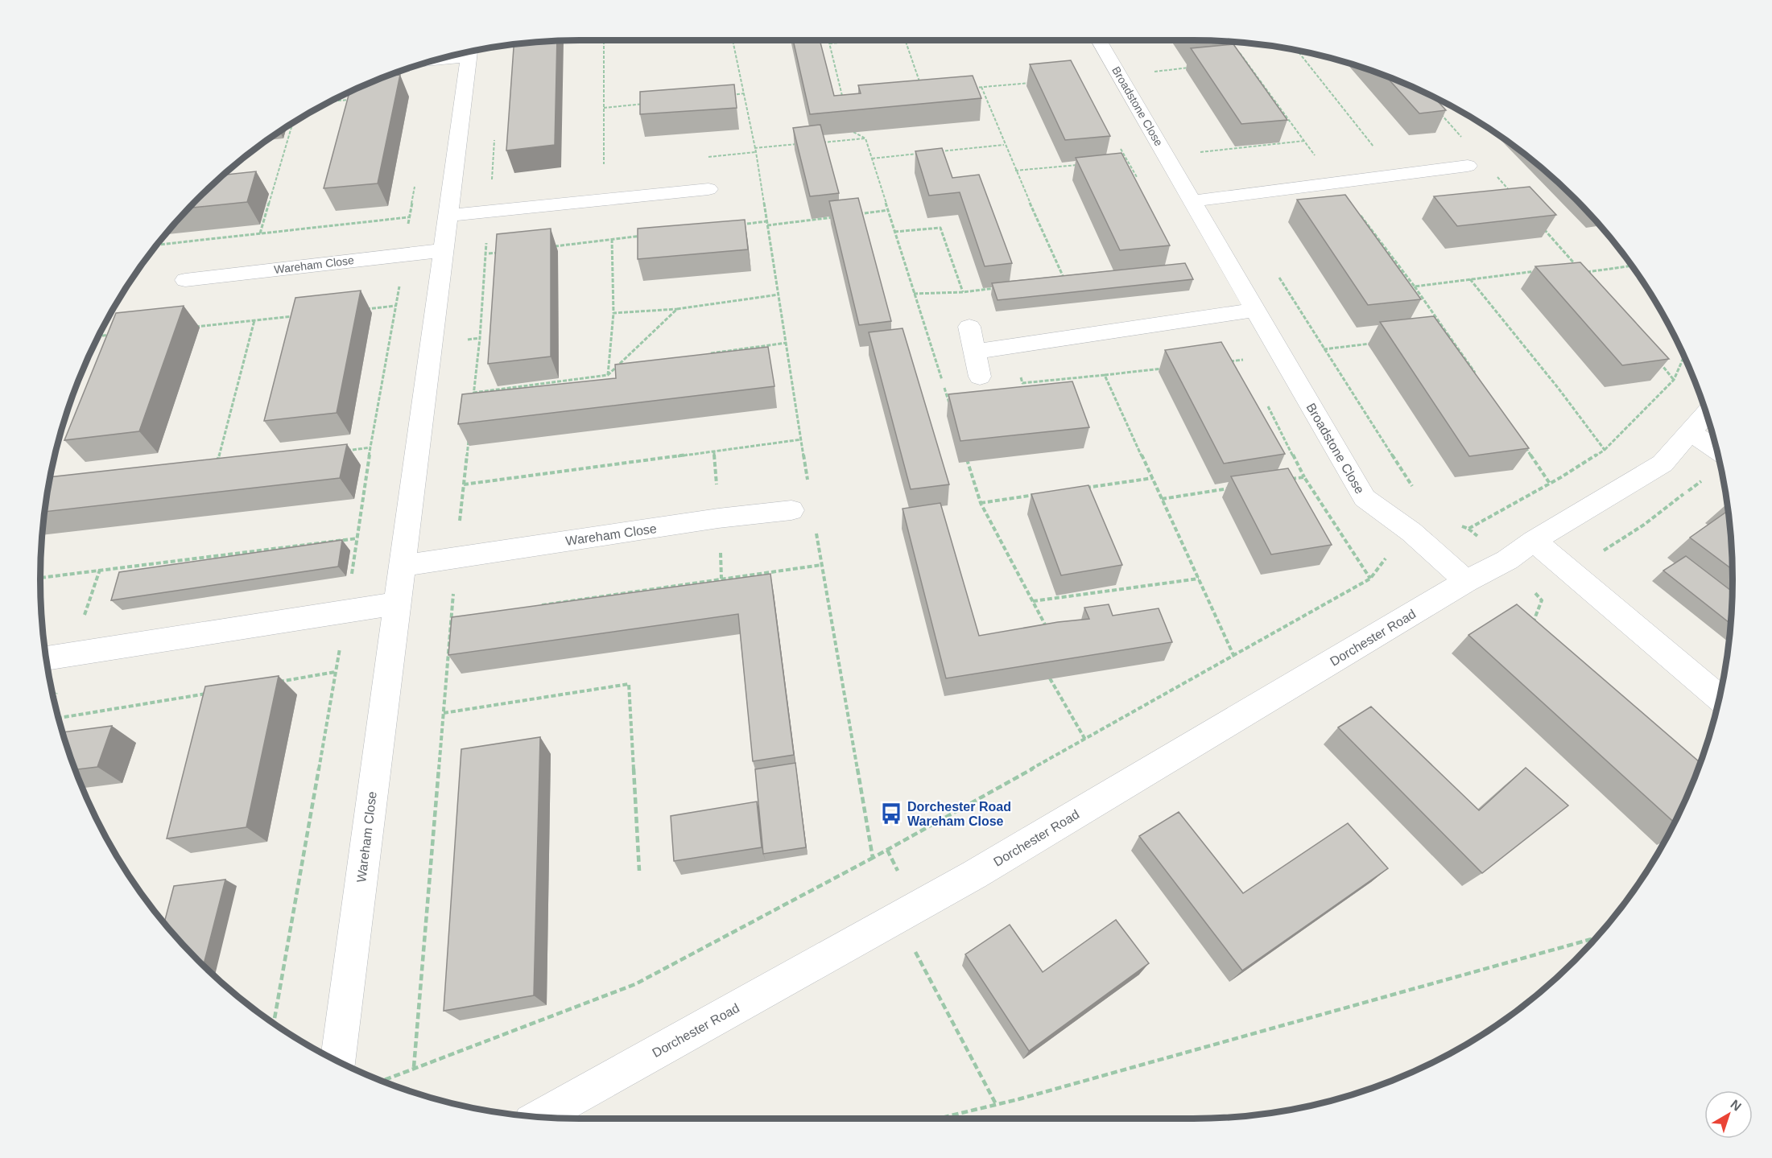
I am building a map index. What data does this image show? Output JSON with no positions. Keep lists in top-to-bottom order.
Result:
{
  "streets": {
    "street": ["Broadstone Close", "Wareham Close", "Dorchester Road"]
  },
  "crossings": [
    ["Broadstone Close", "Dorchester Road"]
  ],
  "places": {
    "bus stop": ["Dorchester Road Wareham Close"]
  },
  "north": "top right"
}
